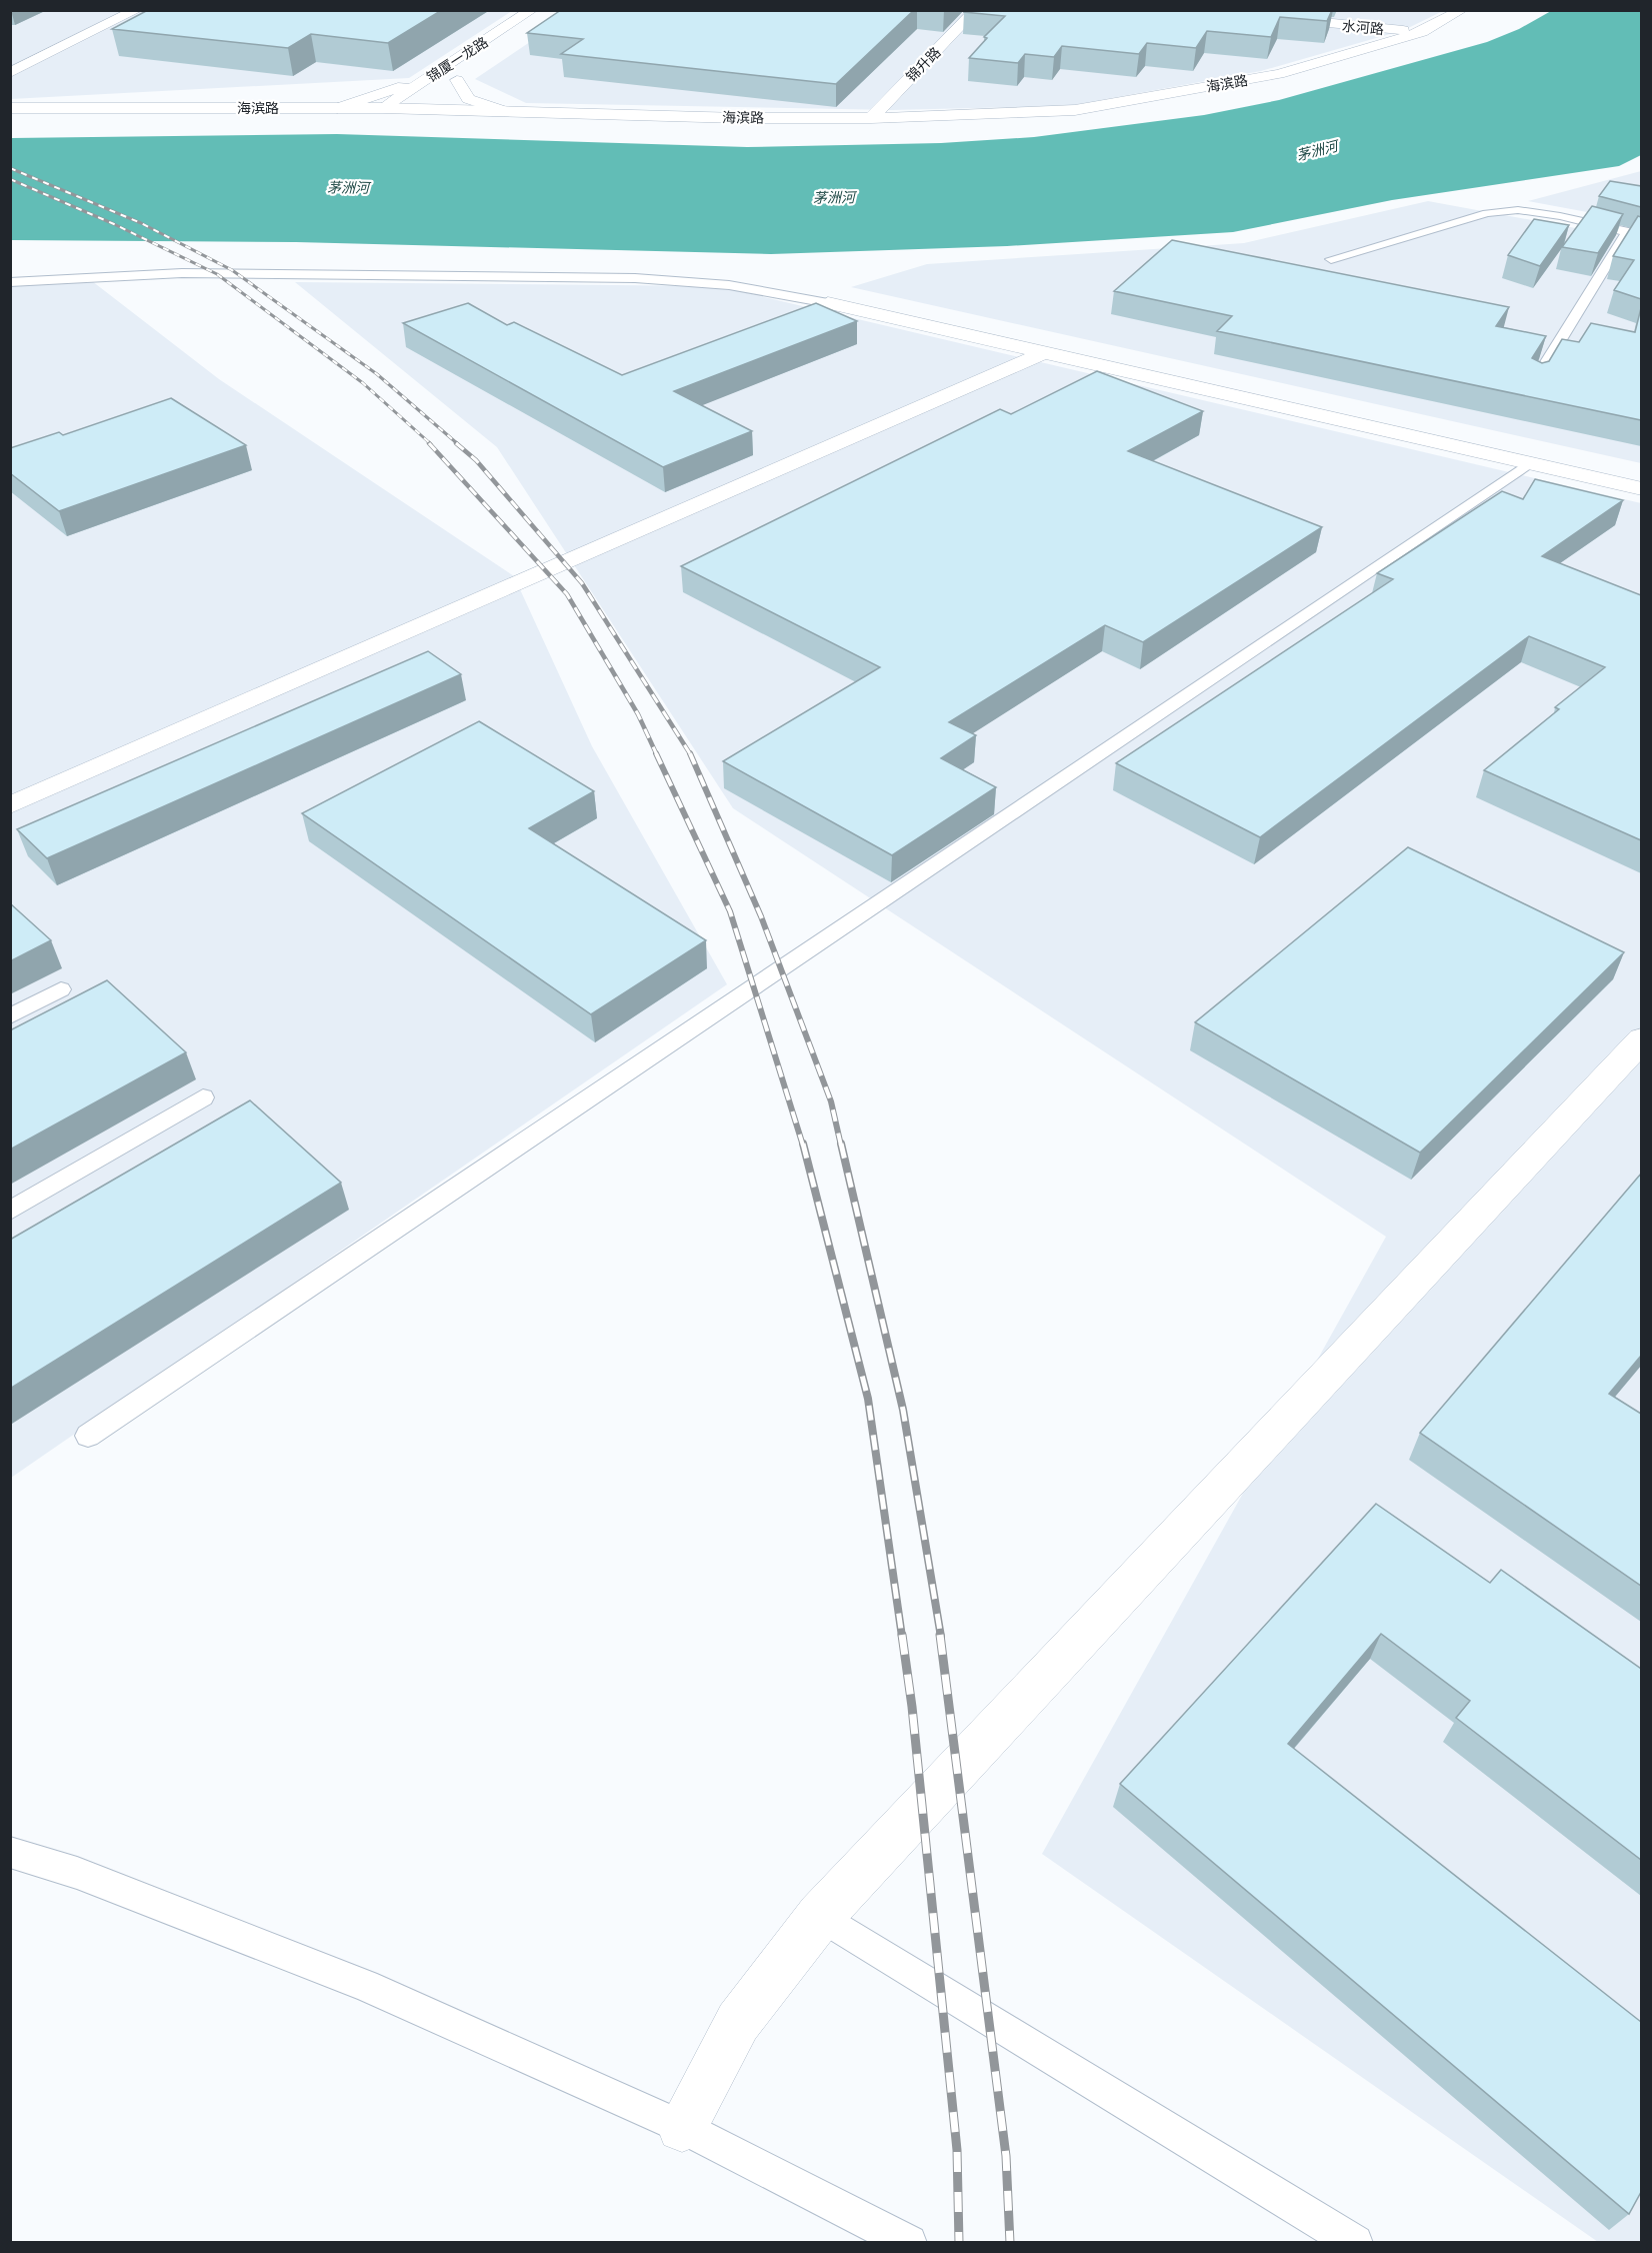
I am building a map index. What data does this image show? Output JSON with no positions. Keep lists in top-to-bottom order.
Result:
{
  "streets": {
    "street": [
      "水河路",
      "锦厦一龙路",
      "锦升路",
      "海滨路"
    ]
  },
  "crossings": [
    ["水河路", "海滨路"],
    ["锦厦一龙路", "海滨路"],
    ["锦升路", "海滨路"]
  ],
  "water": ["茅洲河"]
}
